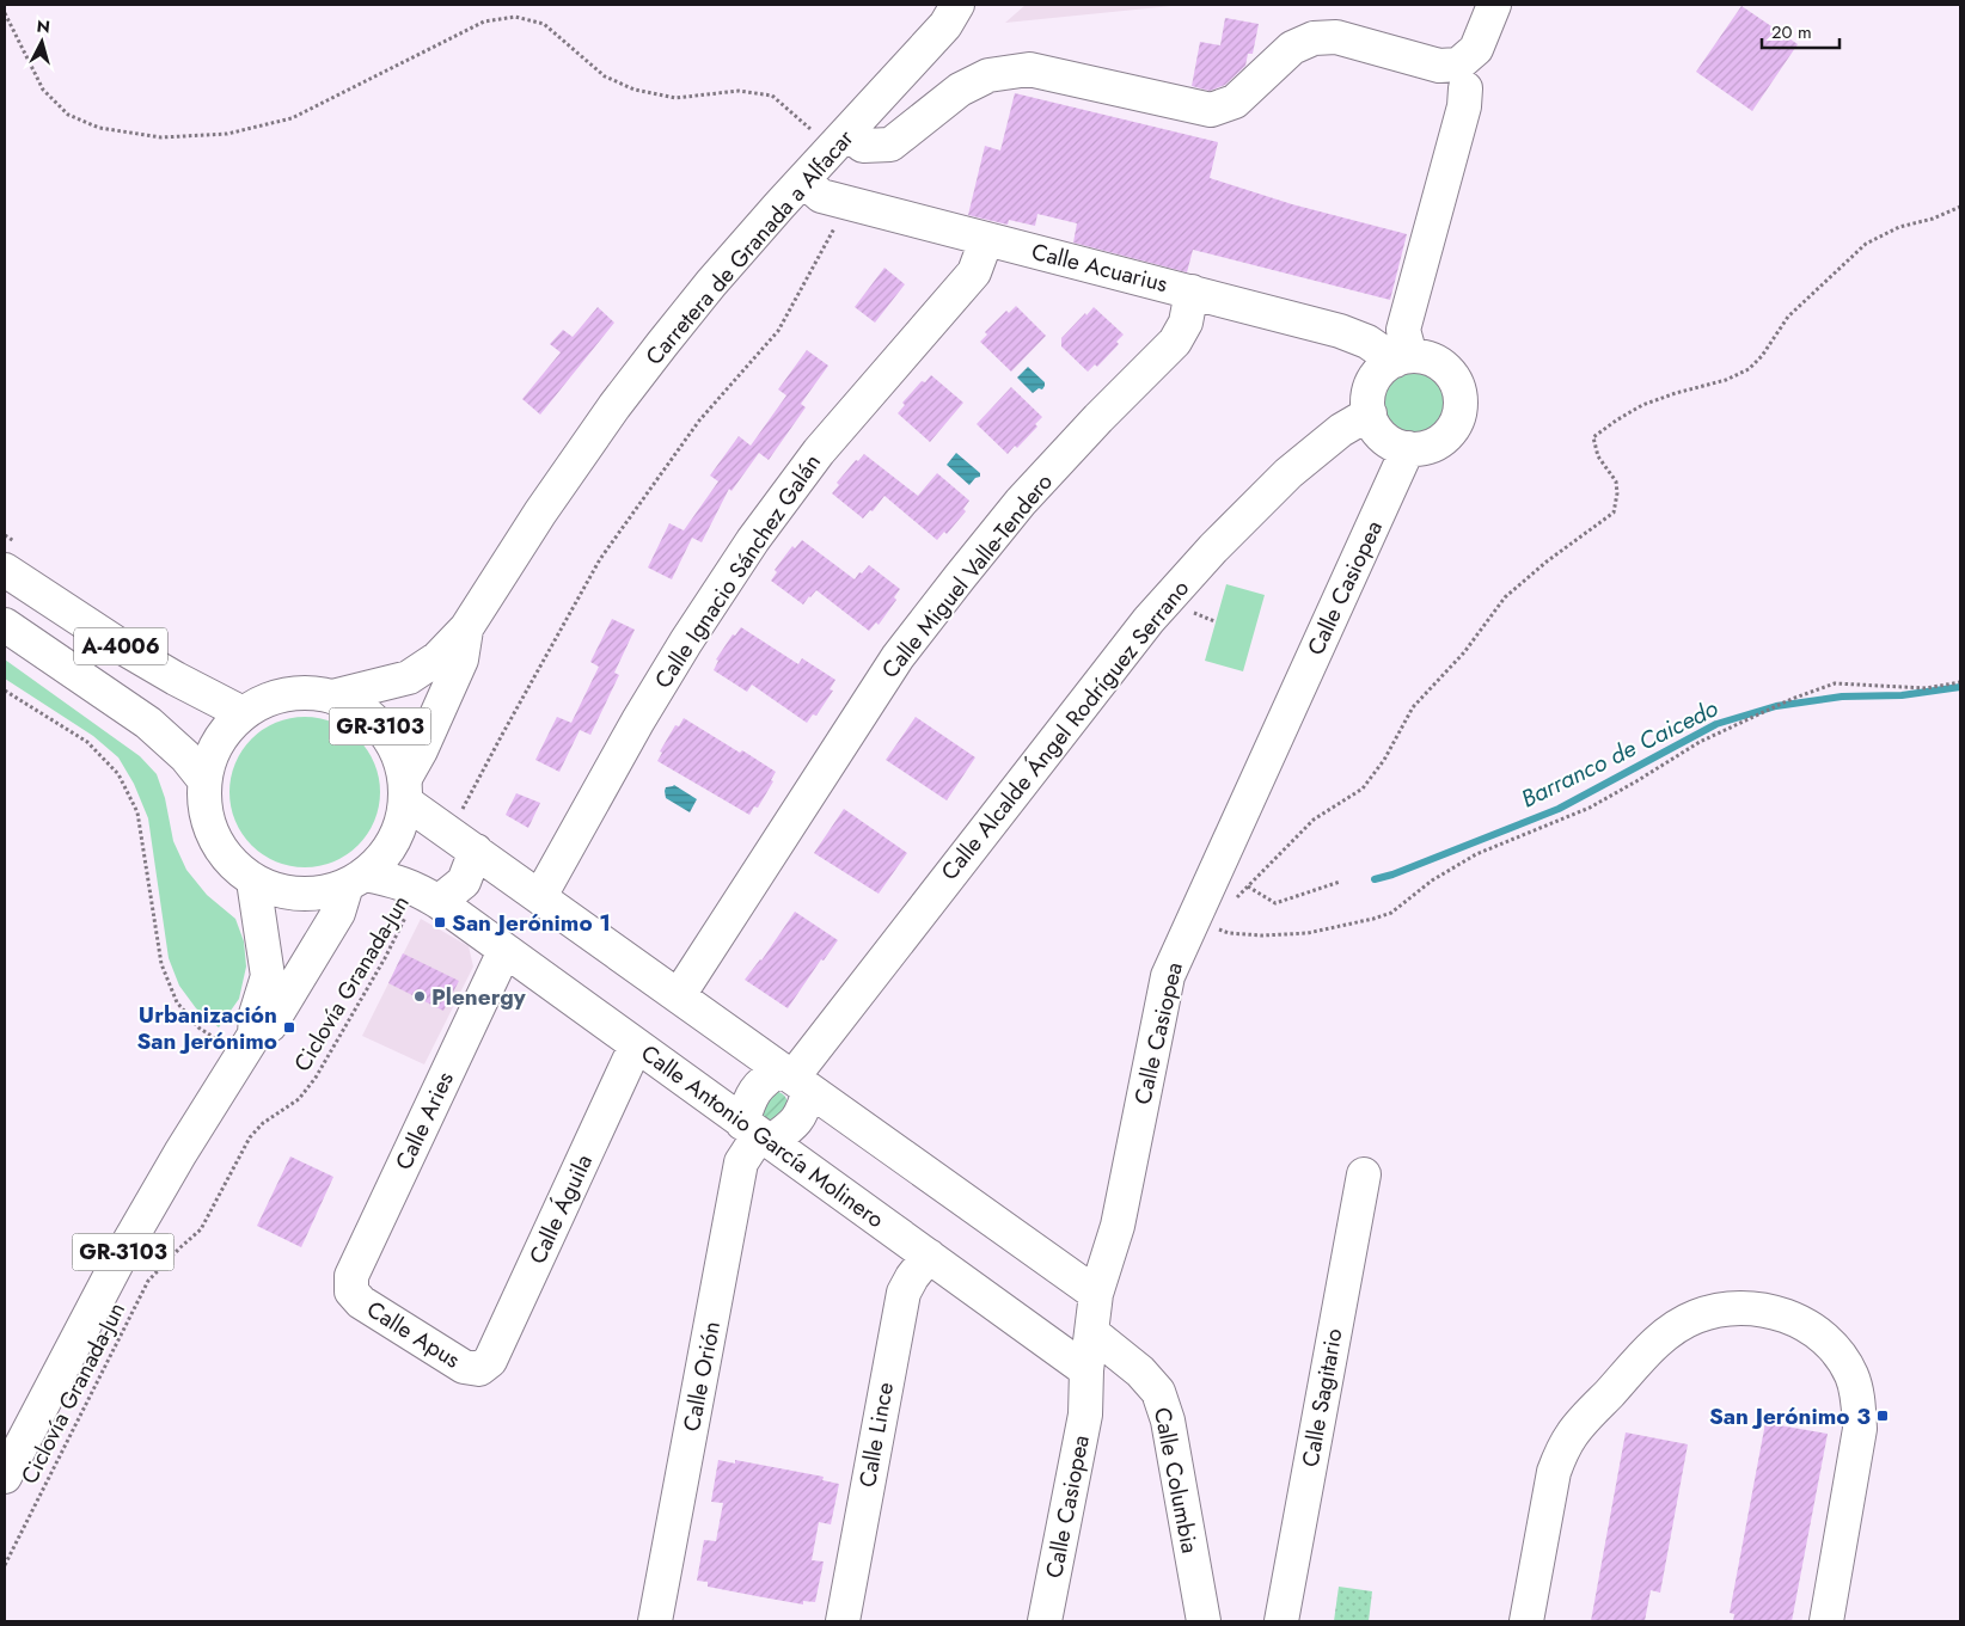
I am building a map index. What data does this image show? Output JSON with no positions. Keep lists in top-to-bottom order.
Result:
{
  "streets": {
    "street": [
      "Carretera de Granada a Alfacar",
      "Calle Acuarius",
      "Calle Ignacio Sánchez Galán",
      "Calle Miguel Valle-Tendero",
      "Calle Casiopea",
      "A-4006",
      "GR-3103",
      "Calle Alcalde Ángel Rodríguez Serrano",
      "Calle Aries",
      "Calle Antonio García Molinero",
      "Calle Águila",
      "Calle Apus",
      "Calle Orión",
      "Calle Sagitario",
      "Calle Lince",
      "Calle Columbia"
    ],
    "path": ["Ciclovía Granada-Jun"]
  },
  "crossings": [
    ["Carretera de Granada a Alfacar", "Calle Acuarius"],
    ["Carretera de Granada a Alfacar", "A-4006"],
    ["Carretera de Granada a Alfacar", "GR-3103"],
    ["Carretera de Granada a Alfacar", "Calle Antonio García Molinero"],
    ["Calle Acuarius", "Calle Ignacio Sánchez Galán"],
    ["Calle Acuarius", "Calle Miguel Valle-Tendero"],
    ["Calle Acuarius", "Calle Casiopea"],
    ["Calle Acuarius", "Calle Alcalde Ángel Rodríguez Serrano"],
    ["Calle Casiopea", "Calle Alcalde Ángel Rodríguez Serrano"],
    ["Calle Casiopea", "Calle Antonio García Molinero"],
    ["Calle Casiopea", "Calle Columbia"],
    ["A-4006", "GR-3103"],
    ["A-4006", "Calle Antonio García Molinero"],
    ["GR-3103", "Calle Antonio García Molinero"],
    ["Ciclovía Granada-Jun", "Calle Antonio García Molinero"],
    ["Calle Aries", "Calle Antonio García Molinero"],
    ["Calle Aries", "Calle Apus"],
    ["Calle Antonio García Molinero", "Calle Águila"],
    ["Calle Antonio García Molinero", "Calle Orión"],
    ["Calle Antonio García Molinero", "Calle Lince"],
    ["Calle Águila", "Calle Apus"]
  ],
  "water": ["Barranco de Caicedo"],
  "places": {
    "transit": ["San Jerónimo 1", "Urbanización San Jerónimo", "San Jerónimo 3"],
    "other": ["Plenergy"]
  },
  "scale_bar": "20 m",
  "north": "top"
}
